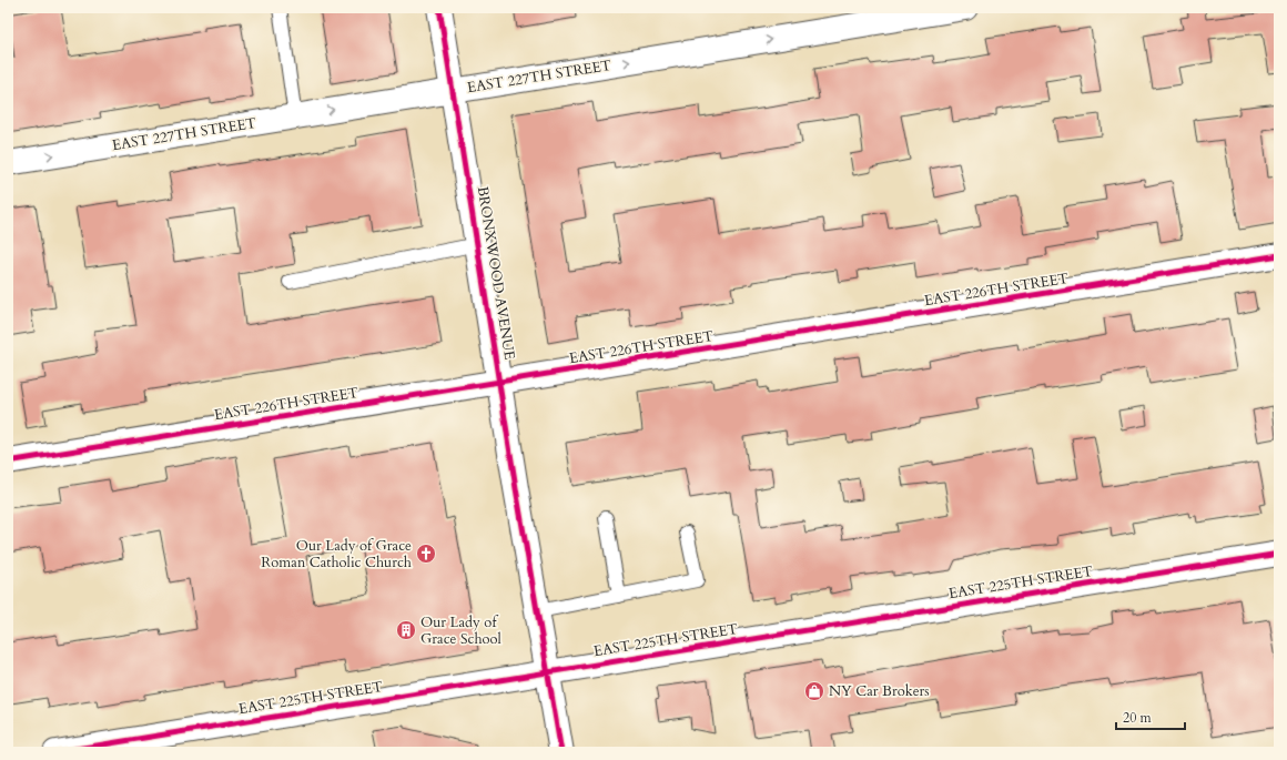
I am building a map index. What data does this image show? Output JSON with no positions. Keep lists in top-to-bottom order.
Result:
{
  "streets": {
    "street": [
      "EAST 227TH STREET",
      "BRONXWOOD AVENUE",
      "EAST 226TH STREET",
      "EAST 225TH STREET"
    ]
  },
  "crossings": [
    ["EAST 227TH STREET", "BRONXWOOD AVENUE"],
    ["BRONXWOOD AVENUE", "EAST 226TH STREET"],
    ["BRONXWOOD AVENUE", "EAST 225TH STREET"]
  ],
  "one_way": ["EAST 227TH STREET"],
  "places": {
    "church": ["Our Lady of Grace Roman Catholic Church"],
    "building": ["Our Lady of Grace School"],
    "shop": ["NY Car Brokers"]
  },
  "scale_bar": "20 m"
}
